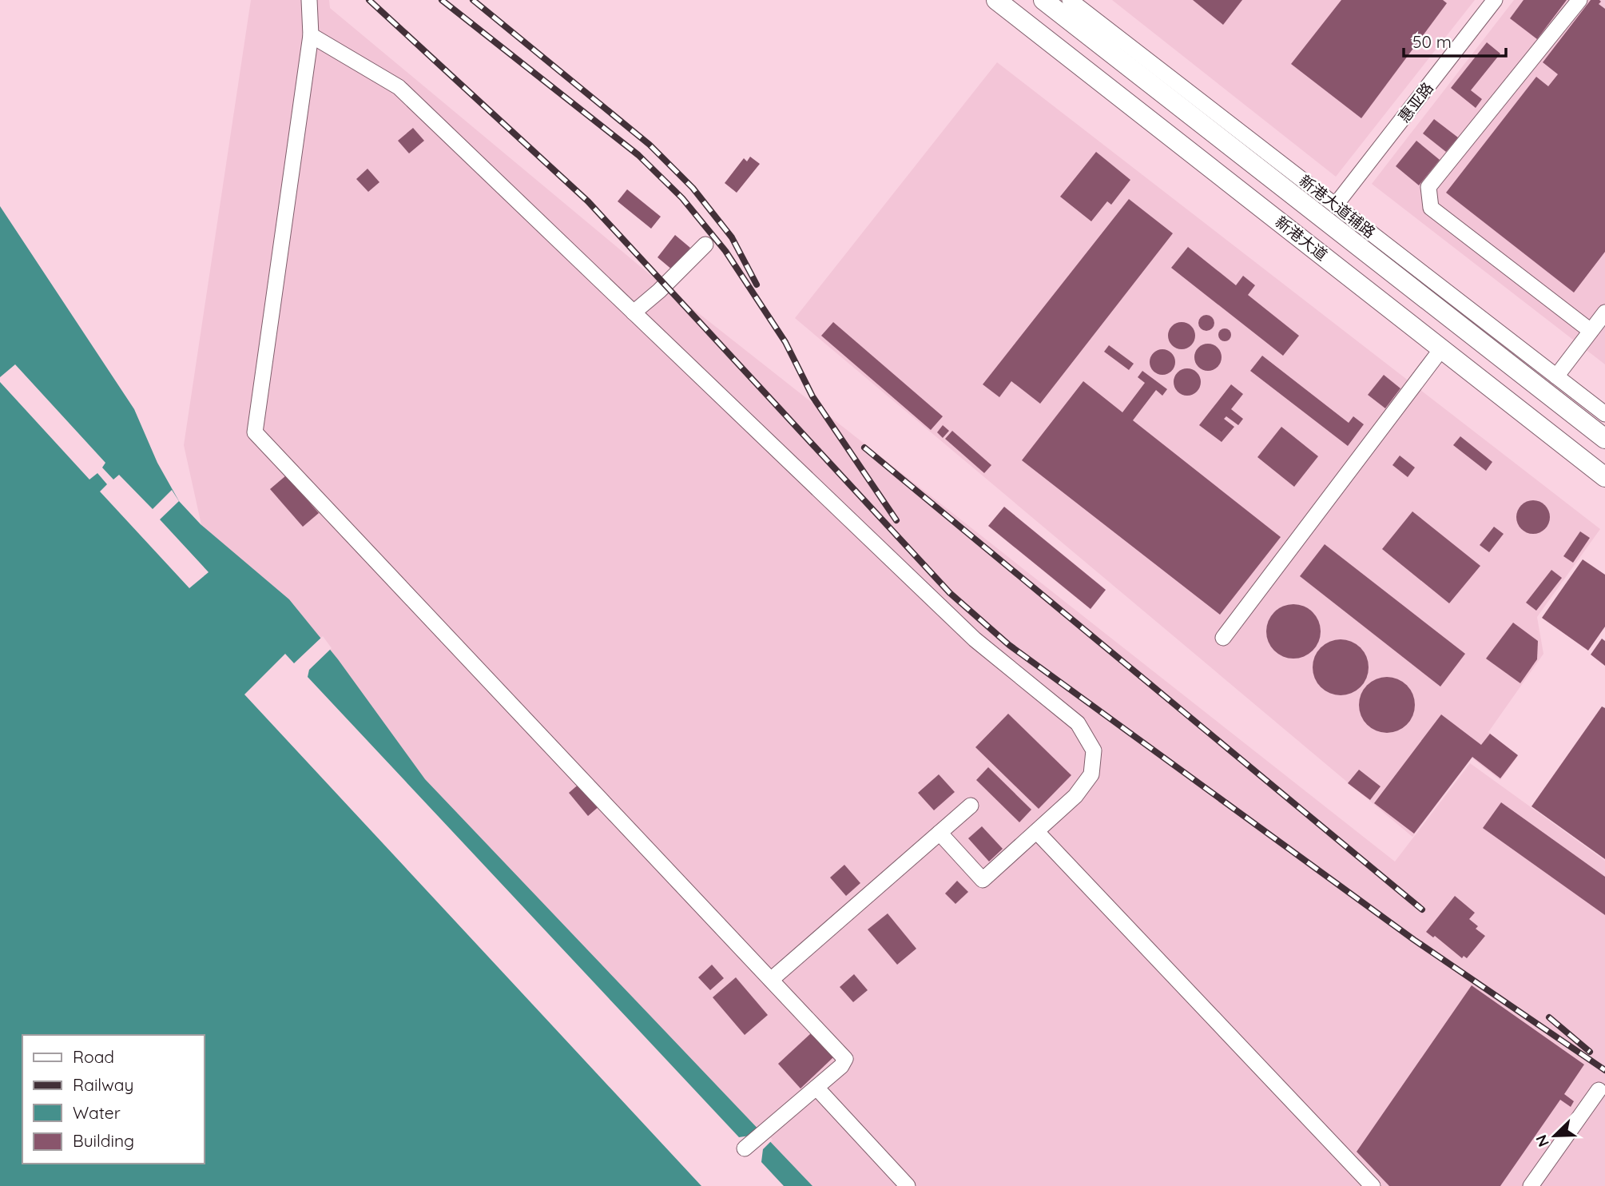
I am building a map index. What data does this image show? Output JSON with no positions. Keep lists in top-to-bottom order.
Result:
{
  "streets": {
    "main road": ["新港大道"],
    "street": ["惠亚路", "新港大道辅路"]
  },
  "crossings": [
    ["惠亚路", "新港大道辅路"]
  ],
  "legend": [
    "Road",
    "Railway",
    "Water",
    "Building"
  ],
  "scale_bar": "50 m",
  "north": "bottom left"
}
